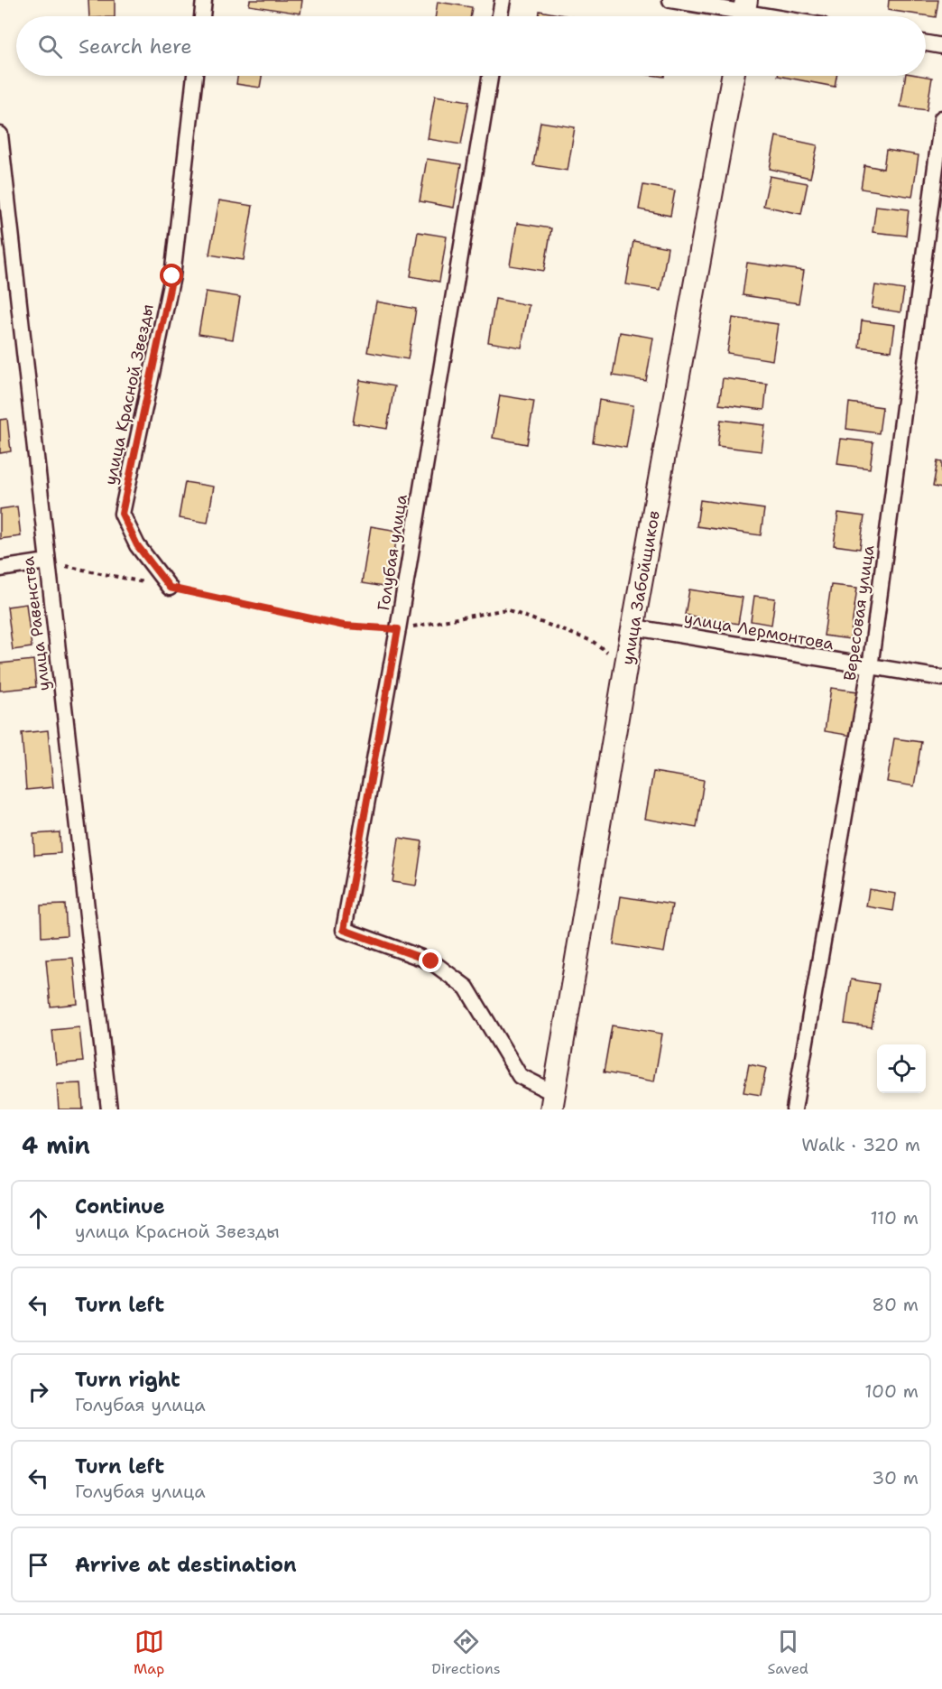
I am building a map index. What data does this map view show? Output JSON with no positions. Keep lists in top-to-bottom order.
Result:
{
  "streets": {
    "street": [
      "улица Красной Звезды",
      "Голубая улица",
      "улица Забойщиков",
      "Вересовая улица",
      "улица Равенства",
      "улица Лермонтова"
    ]
  },
  "crossings": [
    ["Голубая улица", "улица Забойщиков"],
    ["улица Забойщиков", "улица Лермонтова"],
    ["Вересовая улица", "улица Лермонтова"]
  ],
  "page": {
    "search": "Search here",
    "heading": ["4 min", "Walk · 320 m"],
    "list": [
      ["Continue", "улица Красной Звезды", "110 m"],
      ["Turn left", "80 m"],
      ["Turn right", "Голубая улица", "100 m"],
      ["Turn left", "Голубая улица", "30 m"],
      "Arrive at destination"
    ],
    "nav": ["Map", "Directions", "Saved"]
  }
}
